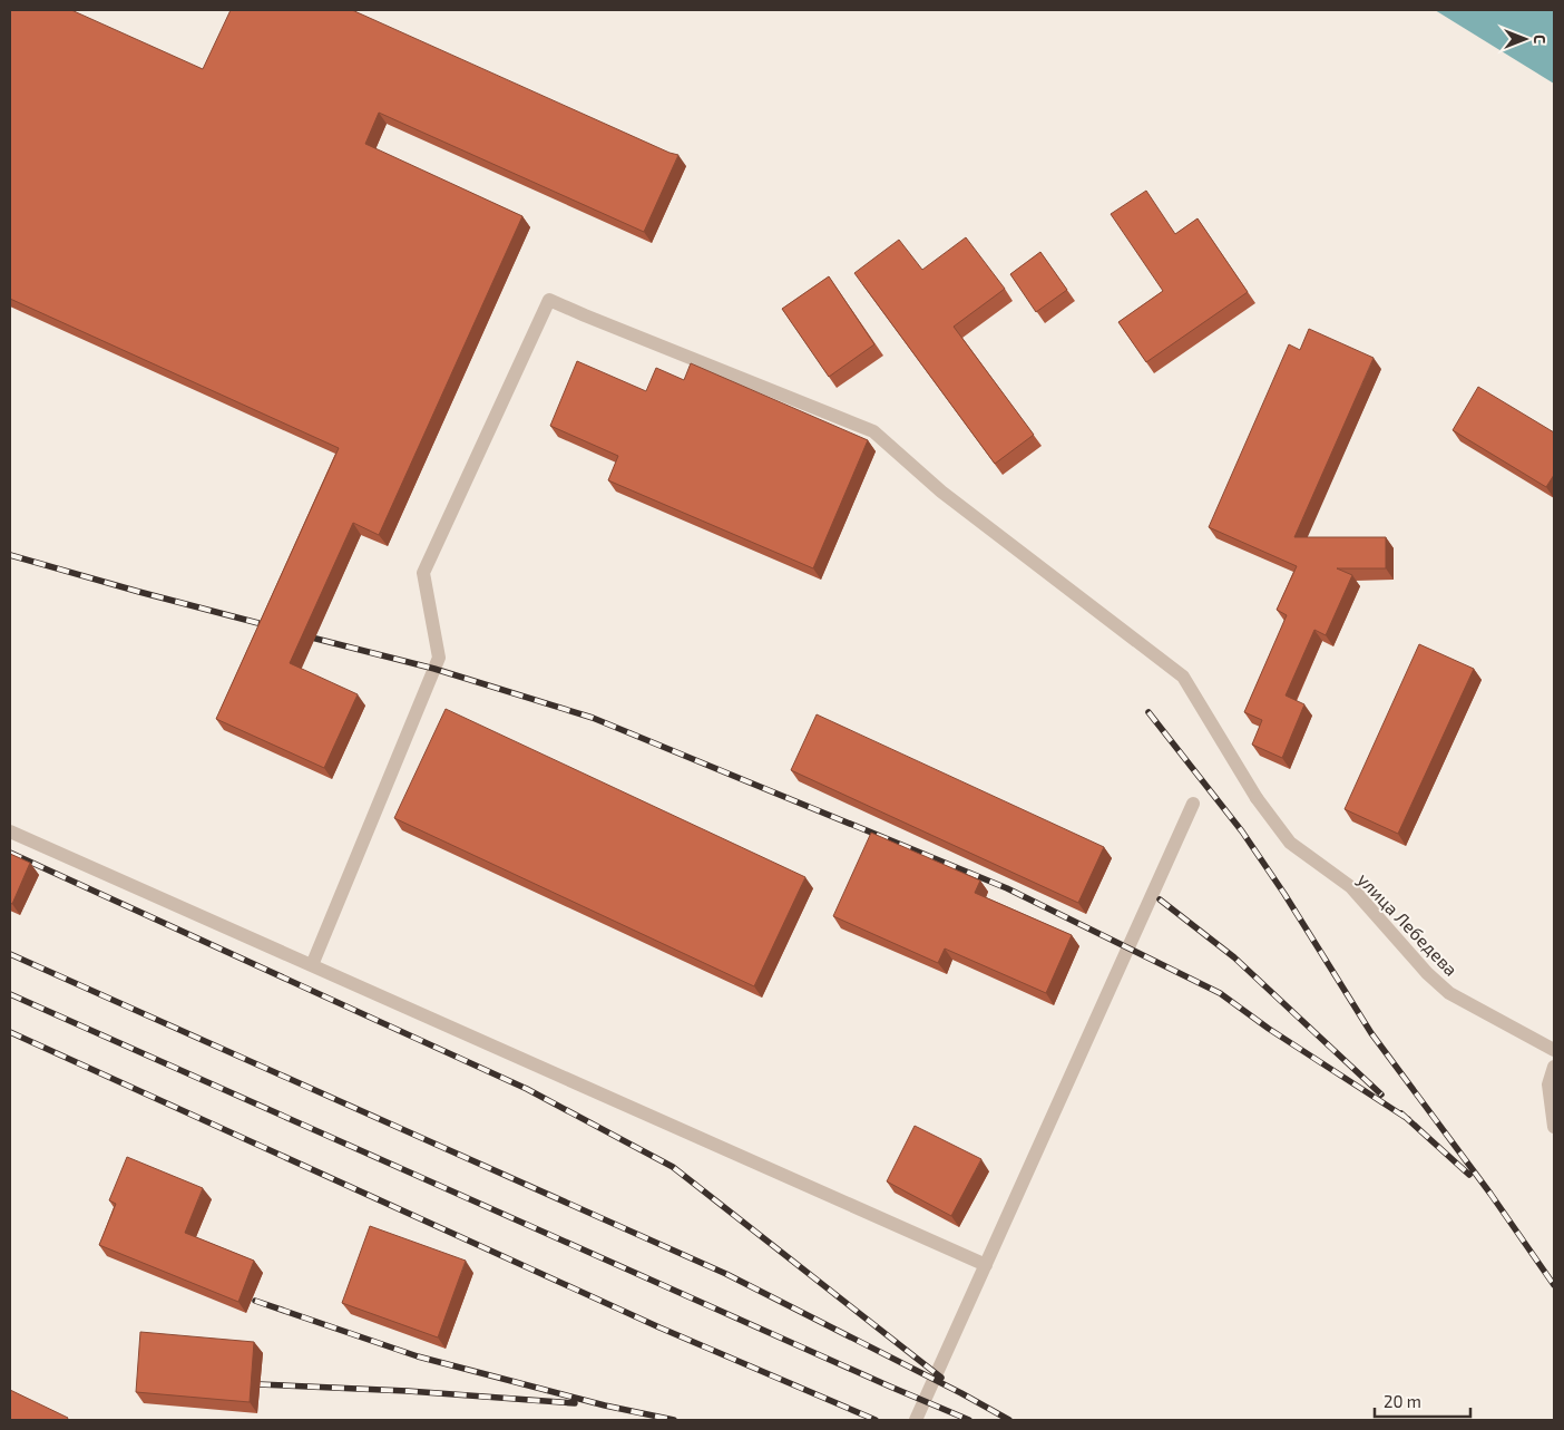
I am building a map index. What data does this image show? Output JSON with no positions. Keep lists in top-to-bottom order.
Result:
{
  "streets": {
    "street": ["улица Лебедева"]
  },
  "scale_bar": "20 m",
  "north": "right"
}
